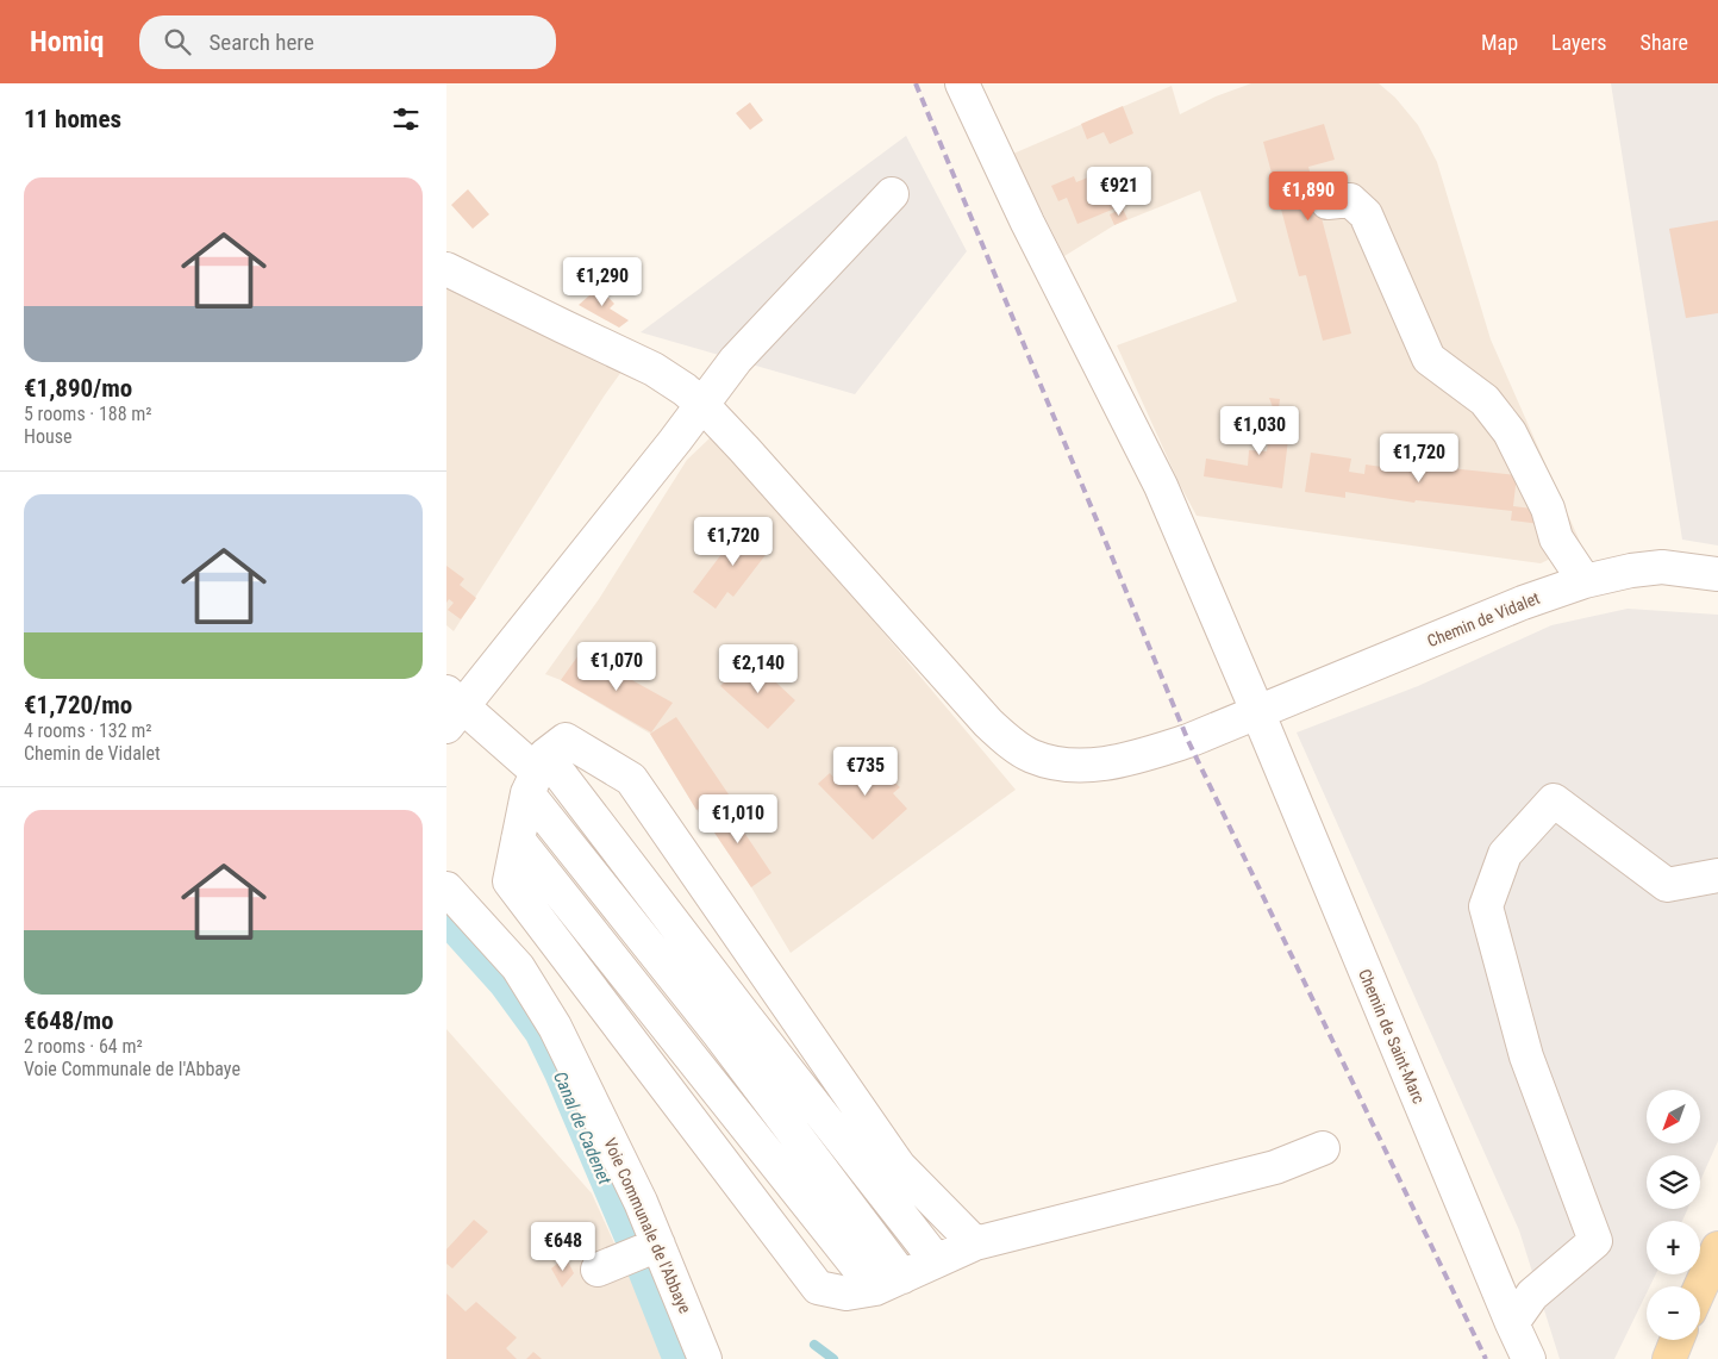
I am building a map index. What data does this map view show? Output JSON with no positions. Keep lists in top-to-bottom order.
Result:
{
  "streets": {
    "street": ["Chemin de Vidalet", "Chemin de Saint-Marc", "Voie Communale de l'Abbaye"]
  },
  "crossings": [
    ["Chemin de Vidalet", "Chemin de Saint-Marc"]
  ],
  "water": ["Canal de Cadenet"],
  "north": "bottom left",
  "page": {
    "header": "Homiq",
    "search": "Search here",
    "nav": ["Map", "Layers", "Share"],
    "heading": "11 homes",
    "list": [
      {
        "name": "€1,890/mo",
        "note": "5 rooms · 188 m² · House"
      },
      {
        "name": "€1,720/mo",
        "note": "4 rooms · 132 m² · Chemin de Vidalet"
      },
      {
        "name": "€648/mo",
        "note": "2 rooms · 64 m² · Voie Communale de l'Abbaye"
      }
    ],
    "price": [
      "€921",
      "€1,890",
      "€1,290",
      "€1,030",
      "€1,720",
      "€1,720",
      "€1,070",
      "€2,140",
      "€735",
      "€1,010",
      "€648"
    ],
    "map_buttons": ["+", "−"]
  }
}
